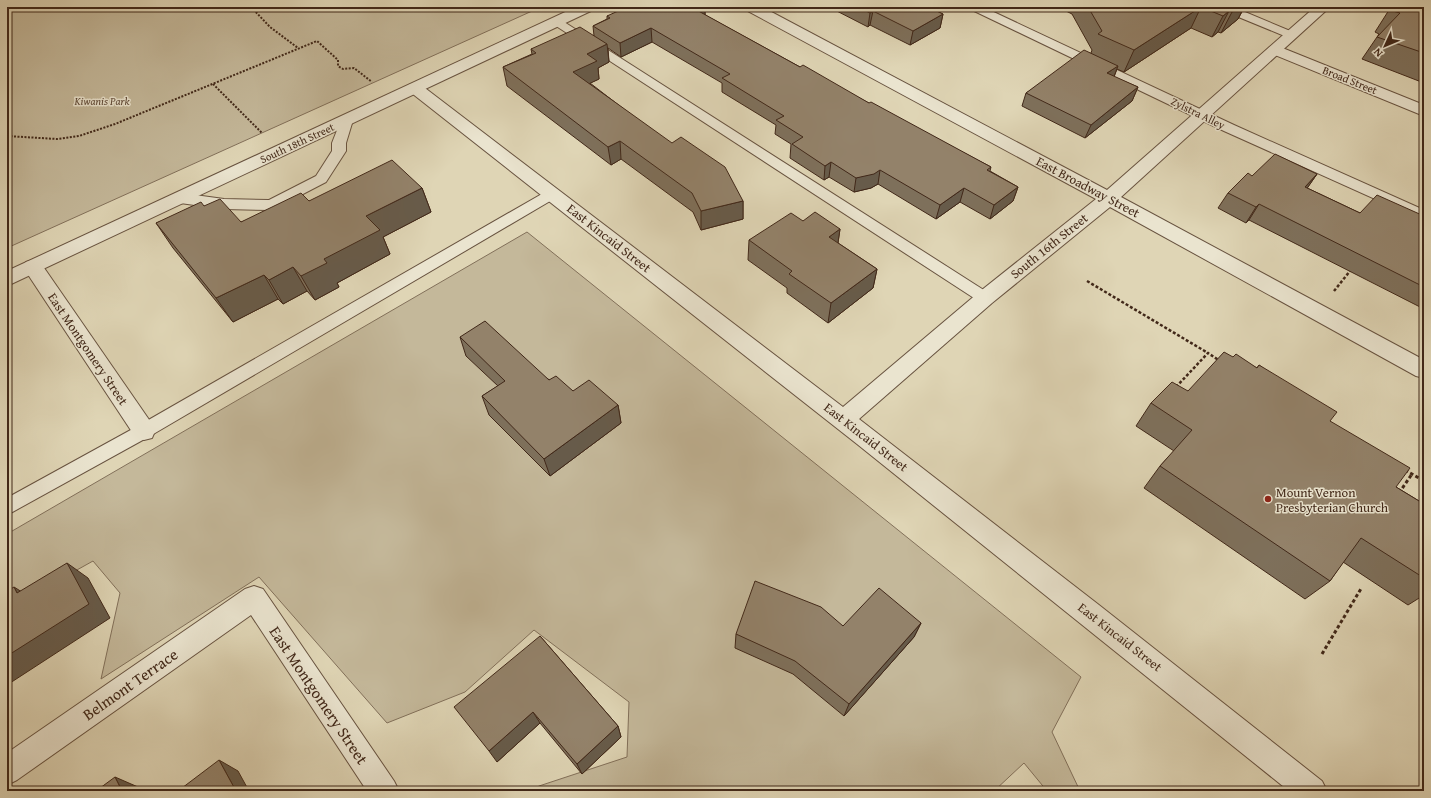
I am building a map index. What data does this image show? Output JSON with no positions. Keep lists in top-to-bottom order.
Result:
{
  "streets": {
    "street": [
      "Broad Street",
      "South 18th Street",
      "East Broadway Street",
      "East Kincaid Street",
      "South 16th Street",
      "East Montgomery Street",
      "Belmont Terrace"
    ],
    "lane": ["Zylstra Alley"]
  },
  "crossings": [
    ["Broad Street", "South 16th Street"],
    ["Zylstra Alley", "South 16th Street"],
    ["South 18th Street", "East Kincaid Street"],
    ["South 18th Street", "East Montgomery Street"],
    ["East Broadway Street", "South 16th Street"],
    ["East Kincaid Street", "South 16th Street"],
    ["East Montgomery Street", "Belmont Terrace"]
  ],
  "parks": ["Kiwanis Park"],
  "places": ["Mount Vernon Presbyterian Church"],
  "north": "bottom left"
}
